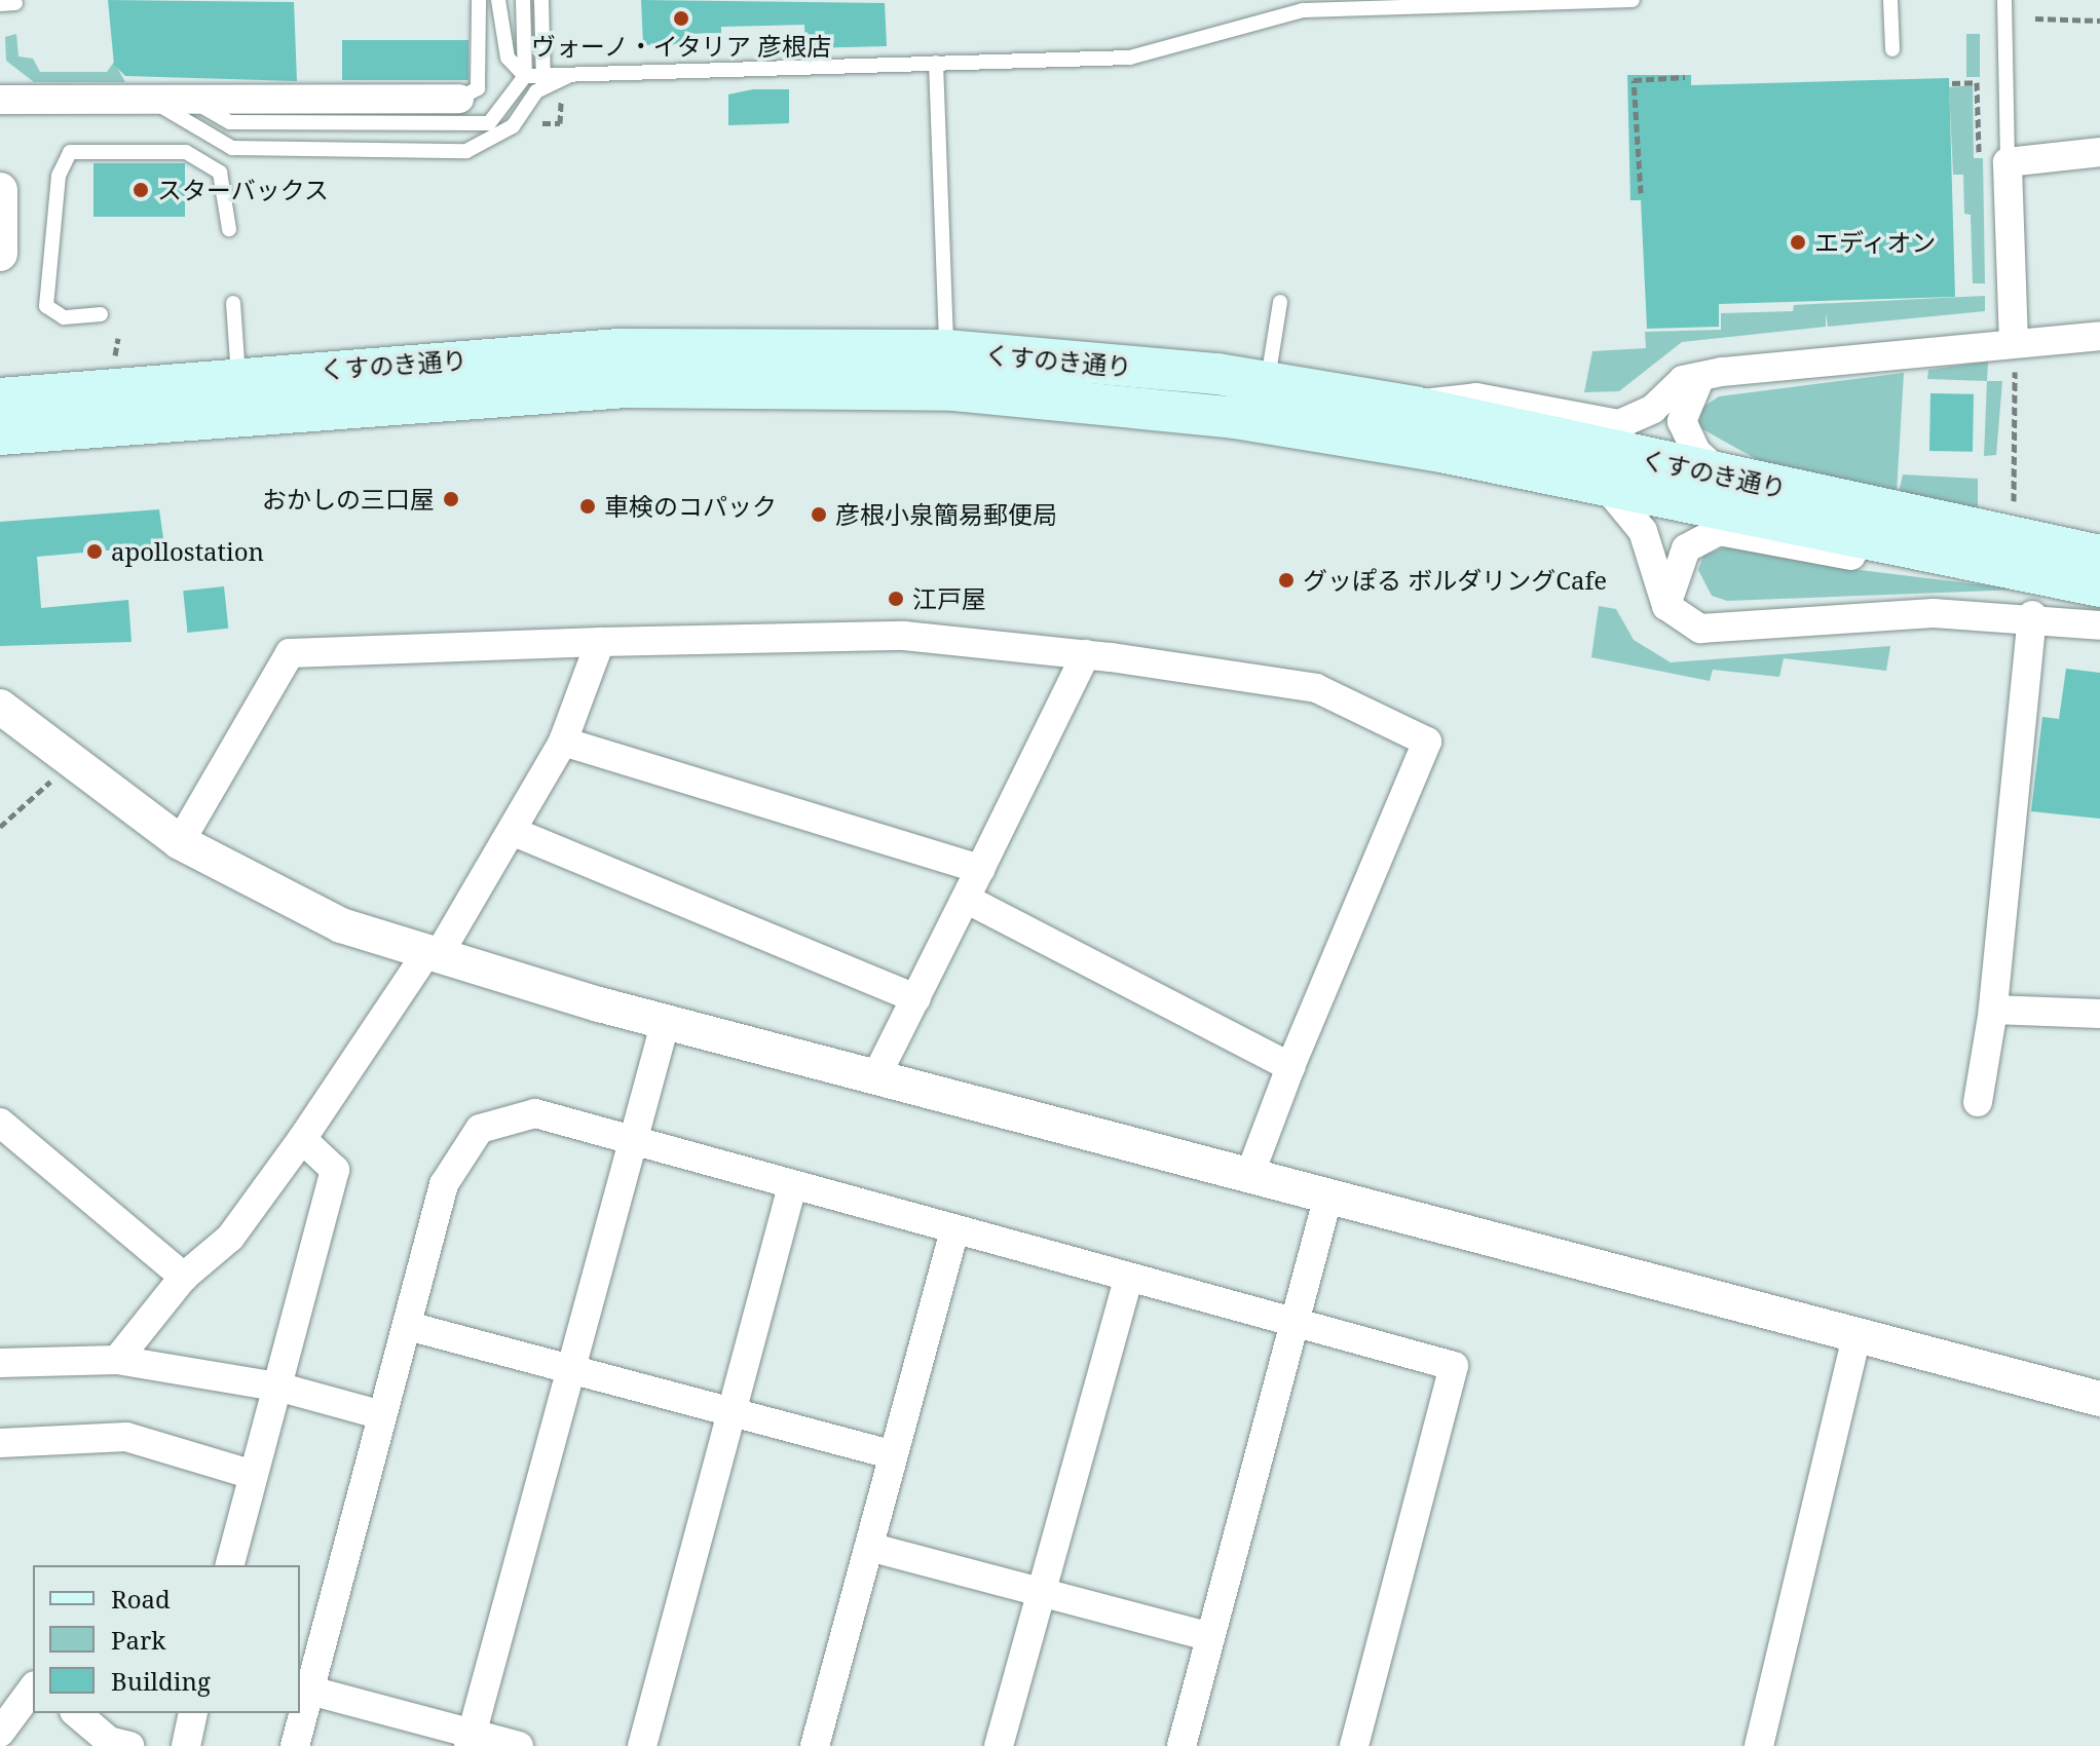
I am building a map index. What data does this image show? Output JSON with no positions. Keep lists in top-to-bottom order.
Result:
{
  "streets": {
    "main road": ["くすのき通り"]
  },
  "places": [
    "ヴォーノ・イタリア 彦根店",
    "スターバックス",
    "エディオン",
    "おかしの三口屋",
    "車検のコパック",
    "彦根小泉簡易郵便局",
    "apollostation",
    "グッぽる ボルダリングCafe",
    "江戸屋"
  ],
  "legend": ["Road", "Park", "Building"]
}
